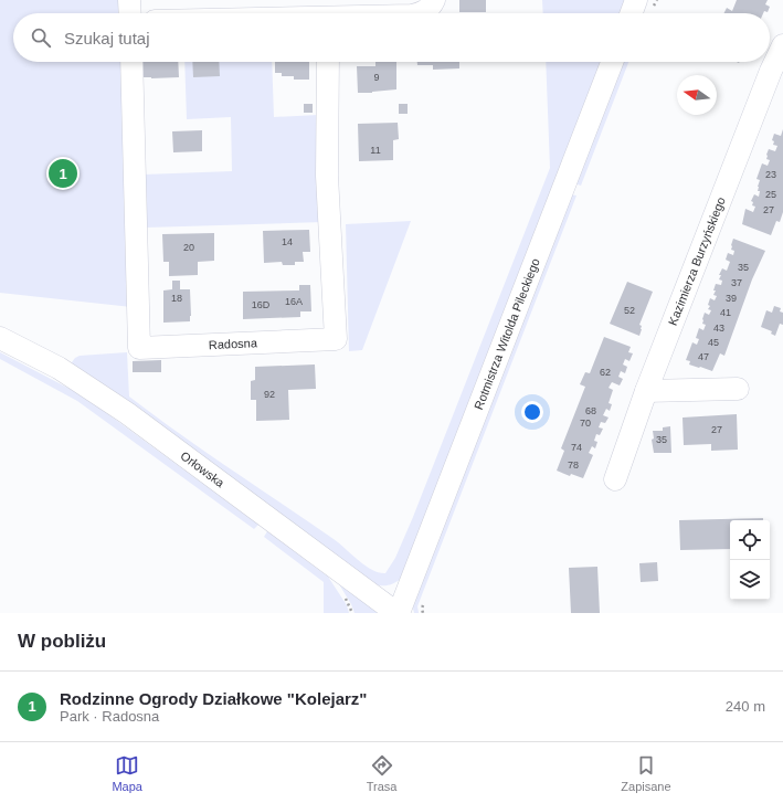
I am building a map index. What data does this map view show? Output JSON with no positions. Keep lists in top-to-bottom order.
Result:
{
  "streets": {
    "street": [
      "Kazimierza Burzyńskiego",
      "Rotmistrza Witolda Pileckiego",
      "Radosna",
      "Orłowska"
    ]
  },
  "crossings": [
    ["Rotmistrza Witolda Pileckiego", "Orłowska"]
  ],
  "house_numbers": [
    "9",
    "11",
    "23",
    "25",
    "27",
    "14",
    "20",
    "35",
    "37",
    "18",
    "39",
    "16A",
    "16D",
    "52",
    "41",
    "43",
    "45",
    "47",
    "62",
    "92",
    "68",
    "70",
    "27",
    "35",
    "74",
    "78"
  ],
  "north": "left",
  "page": {
    "search": "Szukaj tutaj",
    "pins": "1",
    "heading": "W pobliżu",
    "list": [
      {
        "mark": "1",
        "name": "Rodzinne Ogrody Działkowe \"Kolejarz\"",
        "note": "Park · Radosna",
        "value": "240 m"
      }
    ],
    "nav": ["Mapa", "Trasa", "Zapisane"]
  }
}
